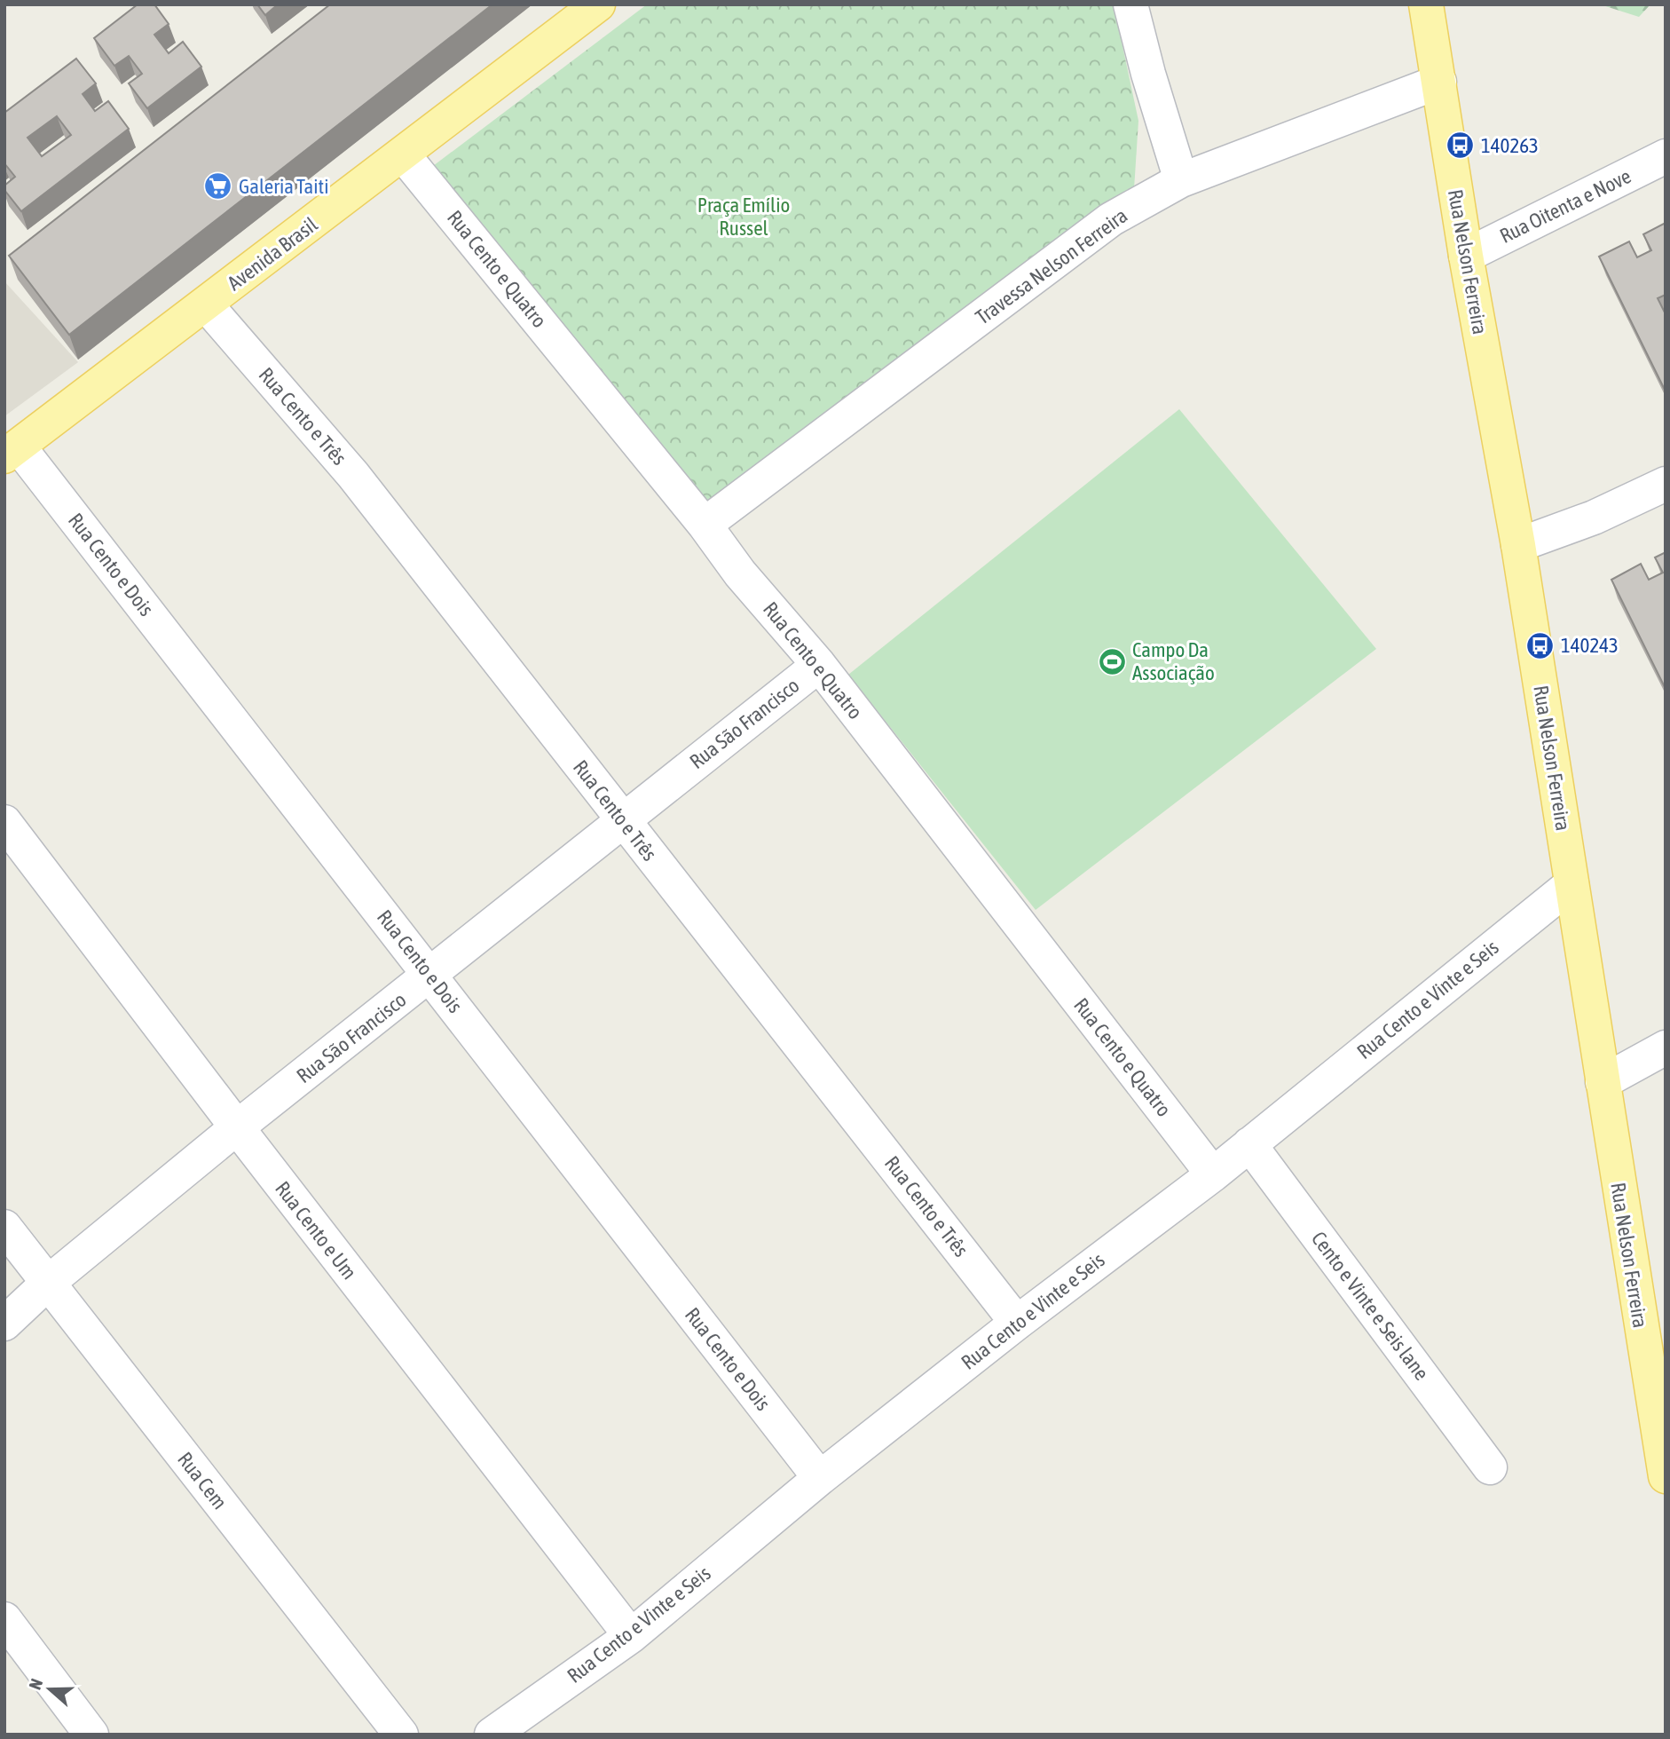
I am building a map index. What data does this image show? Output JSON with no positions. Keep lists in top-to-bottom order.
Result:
{
  "streets": {
    "main road": ["Avenida Brasil", "Rua Nelson Ferreira"],
    "street": [
      "Rua Oitenta e Nove",
      "Travessa Nelson Ferreira",
      "Rua Cento e Quatro",
      "Rua Cento e Três",
      "Rua Cento e Dois",
      "Rua São Francisco",
      "Rua Cento e Vinte e Seis",
      "Rua Cento e Um",
      "Cento e Vinte e Seis lane",
      "Rua Cem"
    ]
  },
  "crossings": [
    ["Rua Oitenta e Nove", "Rua Nelson Ferreira"],
    ["Avenida Brasil", "Rua Cento e Quatro"],
    ["Avenida Brasil", "Rua Cento e Três"],
    ["Avenida Brasil", "Rua Cento e Dois"],
    ["Rua Nelson Ferreira", "Travessa Nelson Ferreira"],
    ["Rua Nelson Ferreira", "Rua Cento e Vinte e Seis"],
    ["Travessa Nelson Ferreira", "Rua Cento e Quatro"],
    ["Rua Cento e Quatro", "Rua São Francisco"],
    ["Rua Cento e Quatro", "Rua Cento e Vinte e Seis"],
    ["Rua Cento e Três", "Rua São Francisco"],
    ["Rua Cento e Três", "Rua Cento e Vinte e Seis"],
    ["Rua Cento e Dois", "Rua São Francisco"],
    ["Rua Cento e Dois", "Rua Cento e Vinte e Seis"],
    ["Rua São Francisco", "Rua Cento e Um"],
    ["Rua São Francisco", "Rua Cem"],
    ["Rua Cento e Vinte e Seis", "Rua Cento e Um"],
    ["Rua Cento e Vinte e Seis", "Cento e Vinte e Seis lane"]
  ],
  "parks": ["Praça Emílio Russel"],
  "places": {
    "bus stop": ["140263", "140243"],
    "supermarket": ["Galeria Taiti"],
    "sports": ["Campo Da Associação"]
  },
  "north": "left"
}
